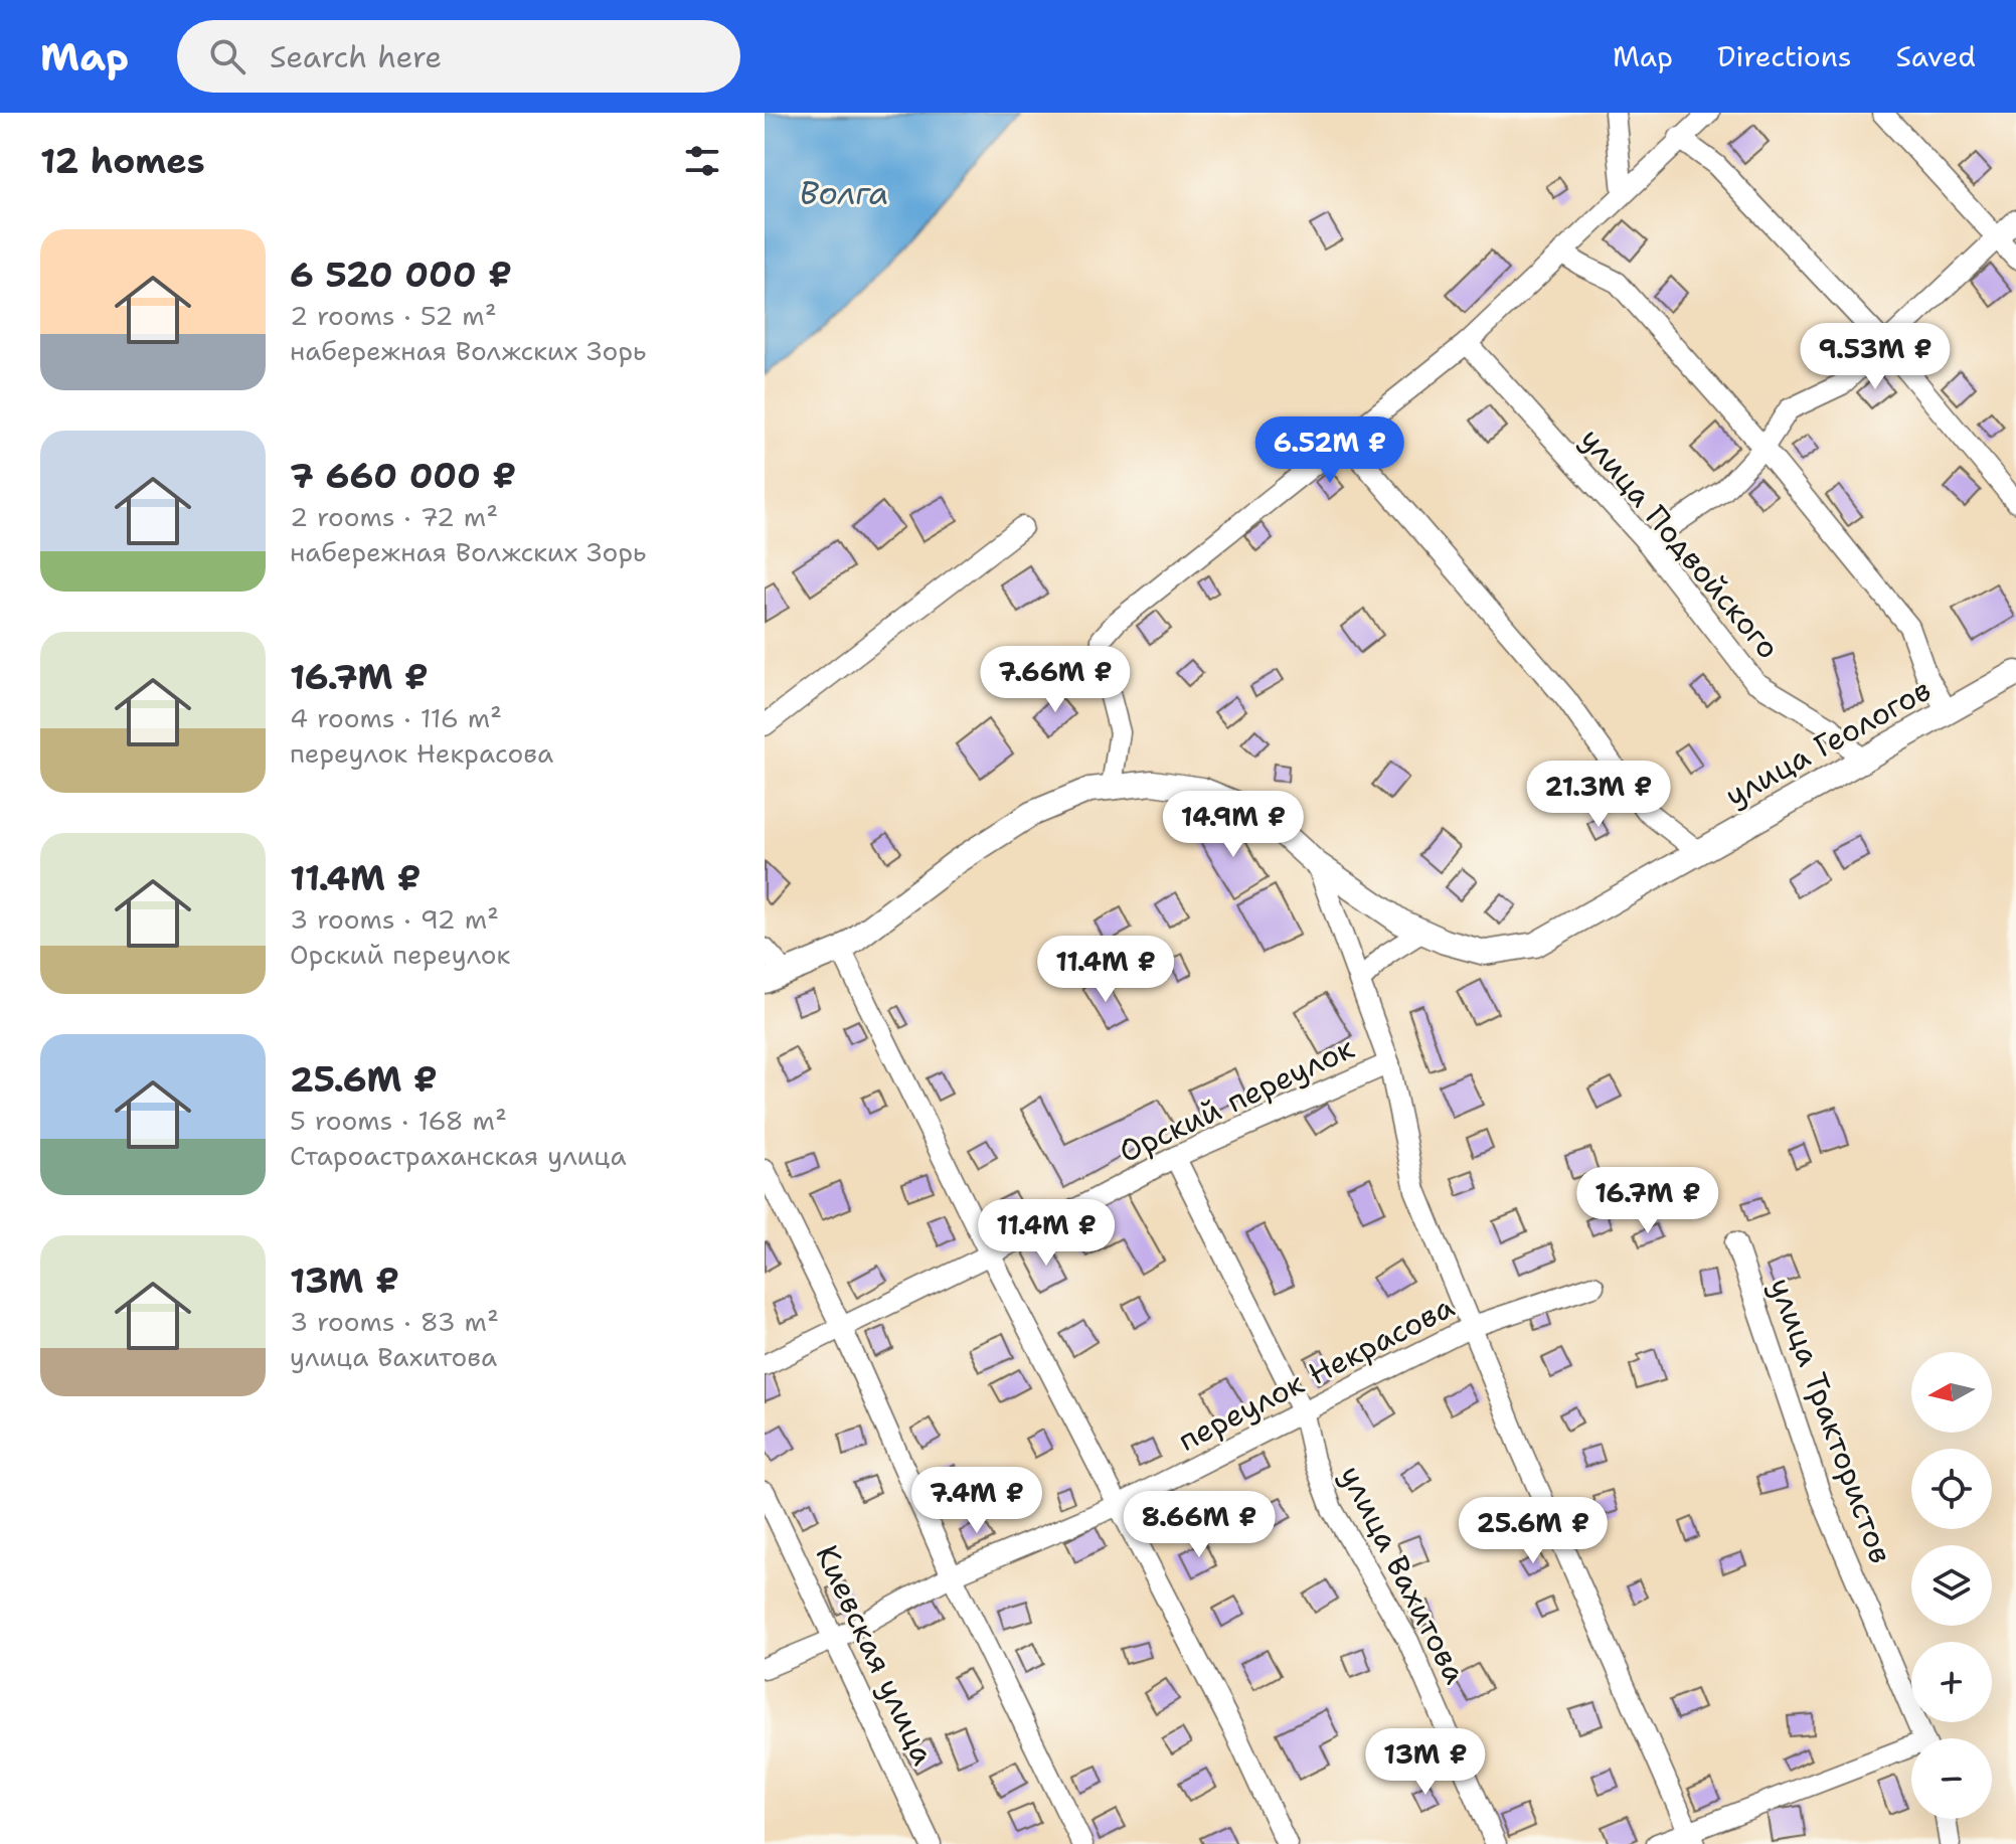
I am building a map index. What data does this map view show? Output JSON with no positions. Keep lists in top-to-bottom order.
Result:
{
  "streets": {
    "street": [
      "улица Подвойского",
      "улица Геологов",
      "Орский переулок",
      "переулок Некрасова",
      "улица Трактористов",
      "улица Вахитова",
      "Киевская улица"
    ]
  },
  "crossings": [
    ["улица Подвойского", "улица Геологов"],
    ["Орский переулок", "улица Вахитова"],
    ["переулок Некрасова", "улица Вахитова"],
    ["переулок Некрасова", "Киевская улица"]
  ],
  "water": ["Волга"],
  "north": "left",
  "page": {
    "header": "Map",
    "search": "Search here",
    "nav": ["Map", "Directions", "Saved"],
    "heading": "12 homes",
    "list": [
      {
        "name": "6 520 000 ₽",
        "note": "2 rooms · 52 m² · набережная Волжских Зорь"
      },
      {
        "name": "7 660 000 ₽",
        "note": "2 rooms · 72 m² · набережная Волжских Зорь"
      },
      {
        "name": "16.7M ₽",
        "note": "4 rooms · 116 m² · переулок Некрасова"
      },
      {
        "name": "11.4M ₽",
        "note": "3 rooms · 92 m² · Орский переулок"
      },
      {
        "name": "25.6M ₽",
        "note": "5 rooms · 168 m² · Староастраханская улица"
      },
      {
        "name": "13M ₽",
        "note": "3 rooms · 83 m² · улица Вахитова"
      }
    ],
    "price": [
      "9.53M ₽",
      "6.52M ₽",
      "7.66M ₽",
      "21.3M ₽",
      "14.9M ₽",
      "11.4M ₽",
      "16.7M ₽",
      "11.4M ₽",
      "7.4M ₽",
      "8.66M ₽",
      "25.6M ₽",
      "13M ₽"
    ],
    "map_buttons": ["+", "−"]
  }
}
